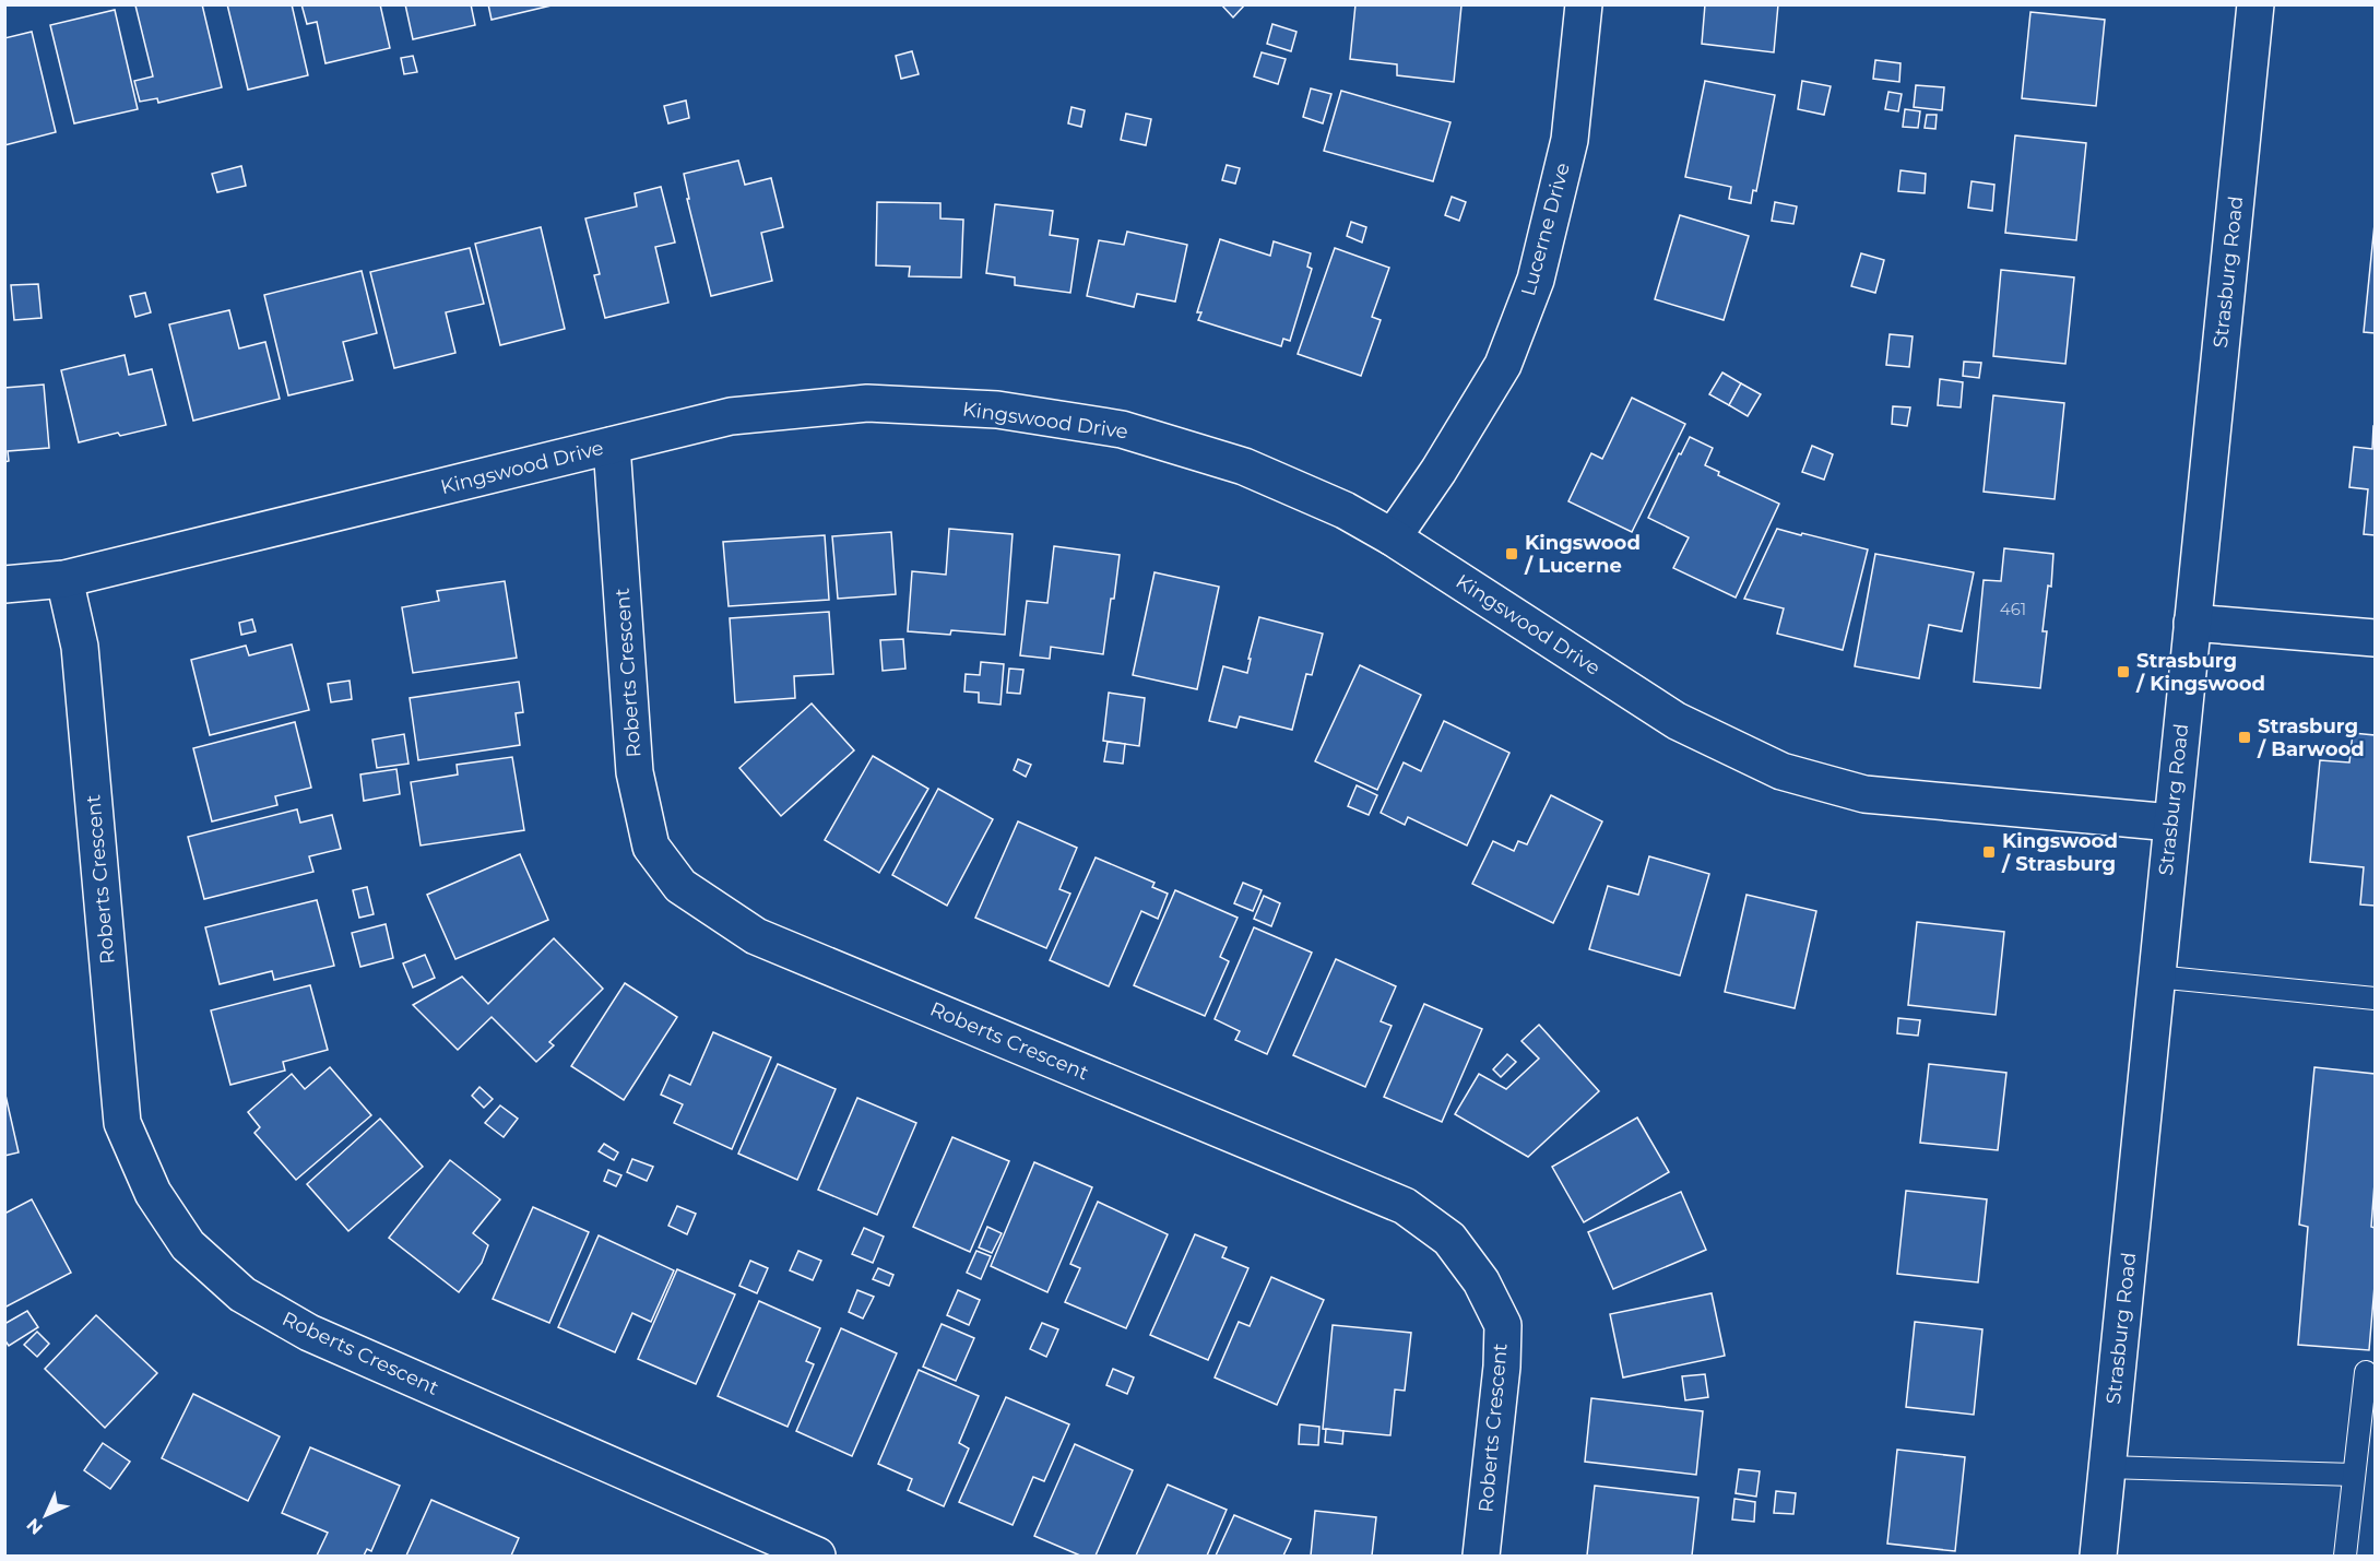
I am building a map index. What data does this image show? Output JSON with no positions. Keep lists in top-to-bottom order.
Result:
{
  "streets": {
    "street": [
      "Lucerne Drive",
      "Strasburg Road",
      "Kingswood Drive",
      "Roberts Crescent"
    ]
  },
  "crossings": [
    ["Lucerne Drive", "Kingswood Drive"],
    ["Strasburg Road", "Kingswood Drive"],
    ["Kingswood Drive", "Roberts Crescent"]
  ],
  "places": {
    "transit": [
      "Kingswood / Lucerne",
      "Strasburg / Kingswood",
      "Strasburg / Barwood",
      "Kingswood / Strasburg"
    ]
  },
  "house_numbers": ["461"],
  "north": "bottom left"
}
